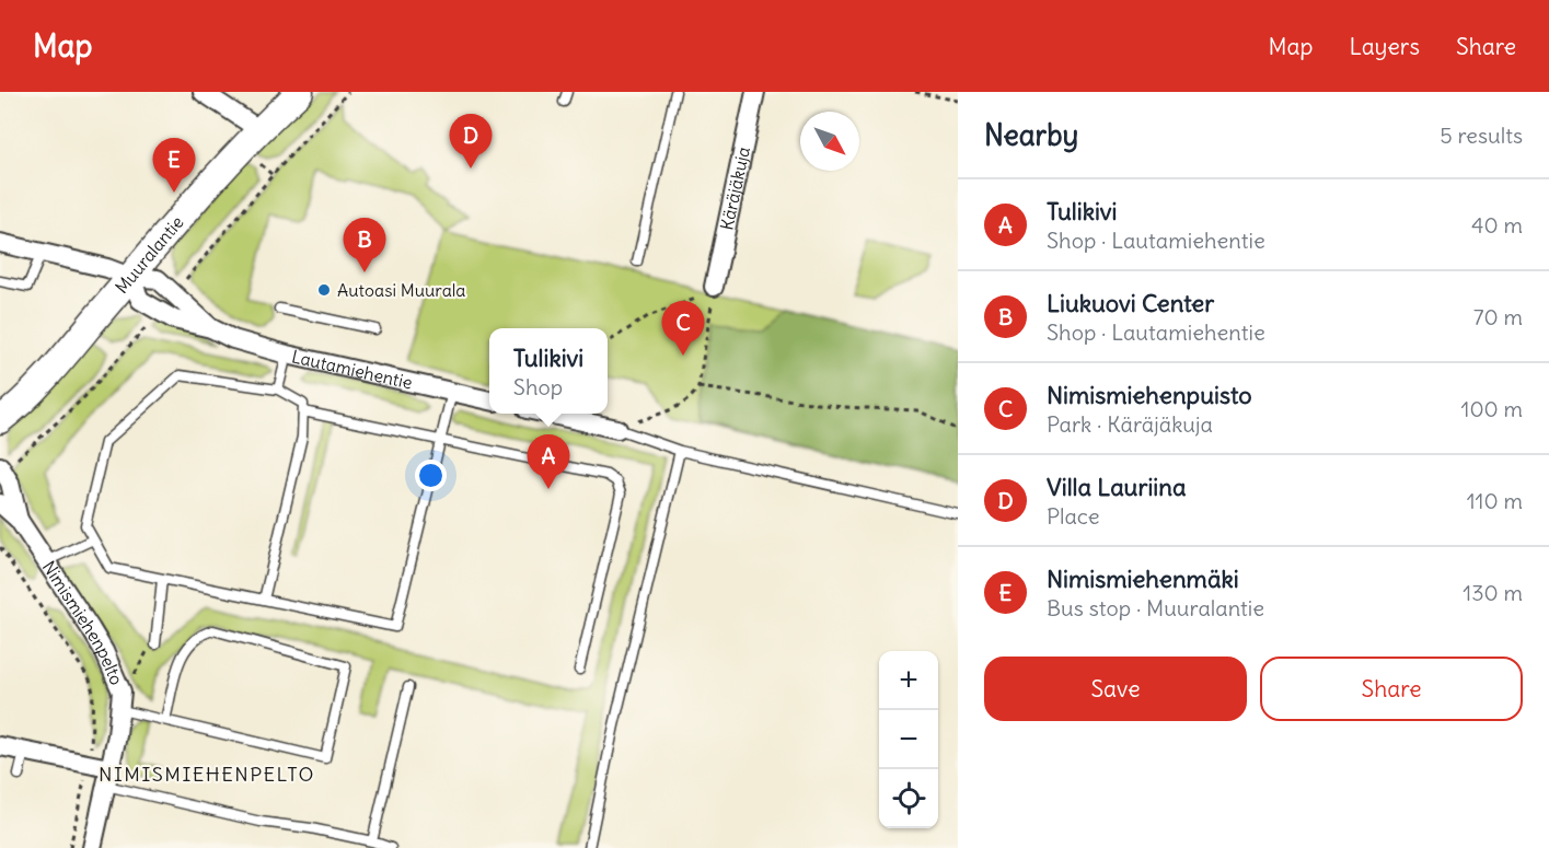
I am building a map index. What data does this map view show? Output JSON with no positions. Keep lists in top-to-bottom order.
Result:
{
  "streets": {
    "street": [
      "Käräjäkuja",
      "Muuralantie",
      "Lautamiehentie",
      "Nimismiehenpelto"
    ]
  },
  "crossings": [
    ["Muuralantie", "Lautamiehentie"]
  ],
  "districts": ["NIMISMIEHENPELTO"],
  "places": ["Autoasi Muurala"],
  "north": "bottom right",
  "page": {
    "header": "Map",
    "nav": ["Map", "Layers", "Share"],
    "heading": ["Nearby", "5 results"],
    "pins": [
      "D",
      "E",
      "B",
      "C",
      "A"
    ],
    "list": [
      {
        "mark": "A",
        "name": "Tulikivi",
        "note": "Shop · Lautamiehentie",
        "value": "40 m"
      },
      {
        "mark": "B",
        "name": "Liukuovi Center",
        "note": "Shop · Lautamiehentie",
        "value": "70 m"
      },
      {
        "mark": "C",
        "name": "Nimismiehenpuisto",
        "note": "Park · Käräjäkuja",
        "value": "100 m"
      },
      {
        "mark": "D",
        "name": "Villa Lauriina",
        "note": "Place",
        "value": "110 m"
      },
      {
        "mark": "E",
        "name": "Nimismiehenmäki",
        "note": "Bus stop · Muuralantie",
        "value": "130 m"
      }
    ],
    "popup": ["Tulikivi", "Shop"],
    "buttons": ["Save", "Share"],
    "map_buttons": ["+", "−"]
  }
}
